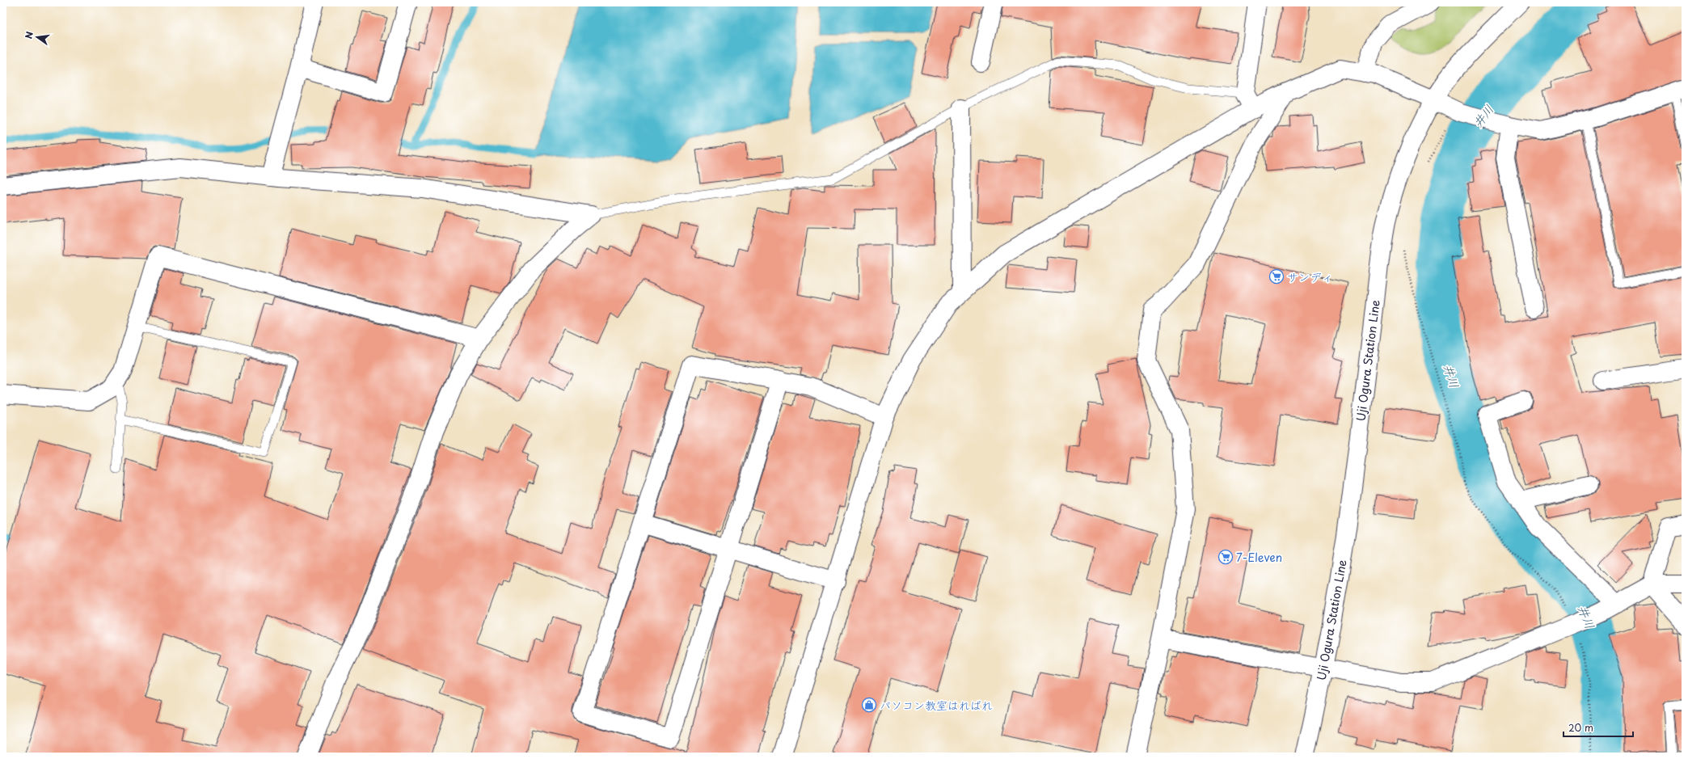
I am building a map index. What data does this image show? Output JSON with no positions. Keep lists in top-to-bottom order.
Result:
{
  "streets": {
    "street": ["Uji Ogura Station Line"]
  },
  "water": ["井川"],
  "places": {
    "supermarket": ["サンディ", "7-Eleven"],
    "shop": ["パソコン教室はればれ"]
  },
  "scale_bar": "20 m",
  "north": "left"
}
